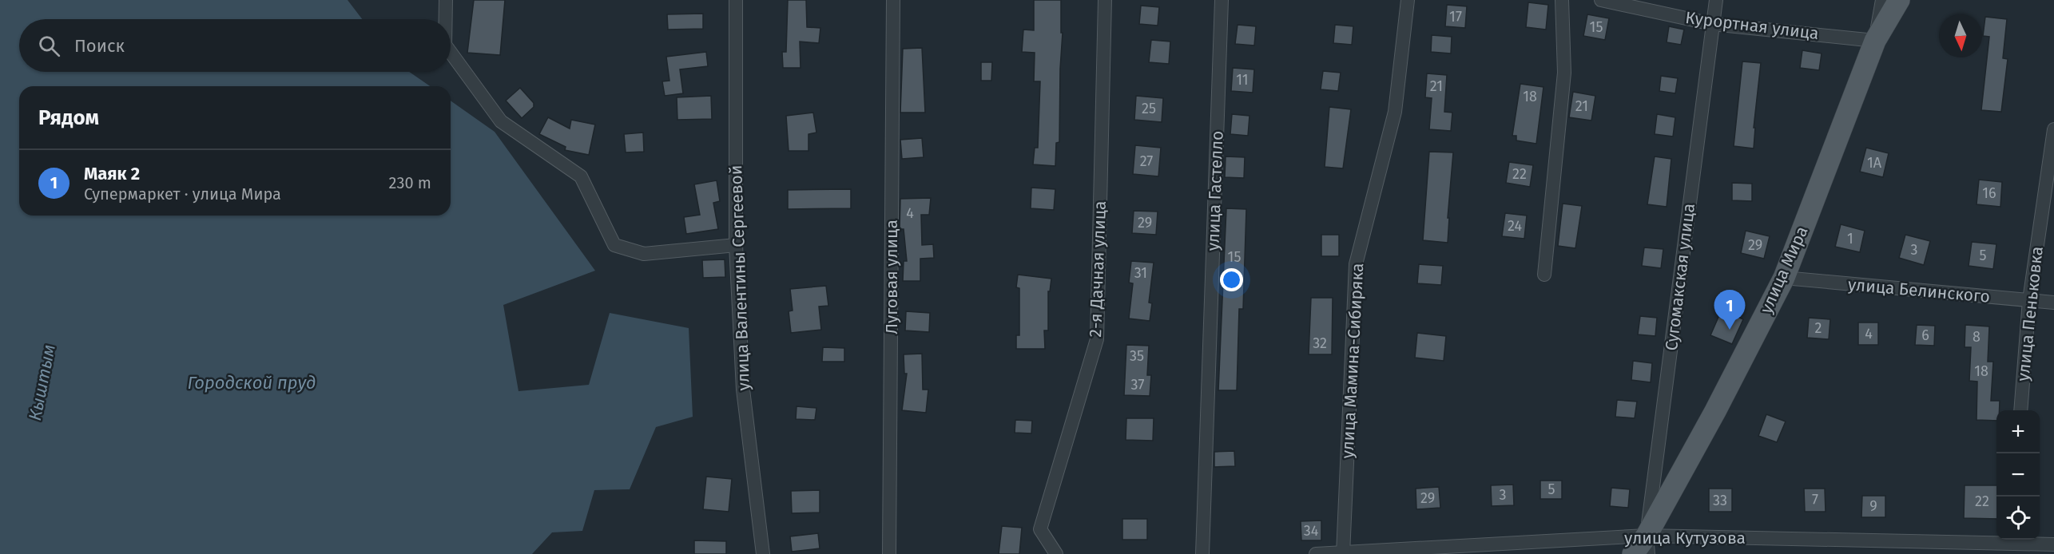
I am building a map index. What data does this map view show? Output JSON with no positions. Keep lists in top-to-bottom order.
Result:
{
  "streets": {
    "main road": ["улица Мира"],
    "street": [
      "Курортная улица",
      "улица Гастелло",
      "2-я Дачная улица",
      "Луговая улица",
      "Сугомакская улица",
      "улица Валентины Сергеевой",
      "улица Белинского",
      "улица Пеньковка",
      "улица Мамина-Сибиряка",
      "улица Кутузова"
    ]
  },
  "crossings": [
    ["Курортная улица", "улица Мира"],
    ["Курортная улица", "Сугомакская улица"],
    ["улица Мира", "Сугомакская улица"],
    ["улица Мира", "улица Белинского"],
    ["улица Мира", "улица Кутузова"],
    ["Сугомакская улица", "улица Кутузова"],
    ["улица Белинского", "улица Пеньковка"],
    ["улица Мамина-Сибиряка", "улица Кутузова"]
  ],
  "water": ["Кыштым", "Городской пруд"],
  "house_numbers": [
    "17",
    "15",
    "11",
    "21",
    "18",
    "21",
    "25",
    "27",
    "1А",
    "22",
    "16",
    "4",
    "29",
    "24",
    "1",
    "29",
    "3",
    "5",
    "15",
    "31",
    "2",
    "4",
    "6",
    "8",
    "32",
    "35",
    "18",
    "37",
    "5",
    "3",
    "29",
    "7",
    "33",
    "22",
    "9",
    "34"
  ],
  "north": "bottom",
  "page": {
    "search": "Поиск",
    "heading": "Рядом",
    "list": [
      {
        "mark": "1",
        "name": "Маяк 2",
        "note": "Супермаркет · улица Мира",
        "value": "230 m"
      }
    ],
    "pins": "1",
    "map_buttons": ["+", "−"]
  }
}
